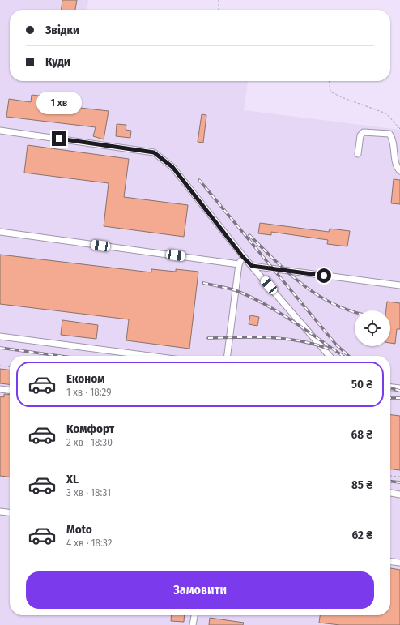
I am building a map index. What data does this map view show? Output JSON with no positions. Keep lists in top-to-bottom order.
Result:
{
  "page": {
    "banner": ["Звідки", "Куди"],
    "bubble": "1 хв",
    "list": [
      {
        "name": "Економ",
        "note": "1 хв · 18:29",
        "value": "50 ₴"
      },
      {
        "name": "Комфорт",
        "note": "2 хв · 18:30",
        "value": "68 ₴"
      },
      {
        "name": "XL",
        "note": "3 хв · 18:31",
        "value": "85 ₴"
      },
      {
        "name": "Moto",
        "note": "4 хв · 18:32",
        "value": "62 ₴"
      }
    ],
    "buttons": "Замовити"
  }
}
